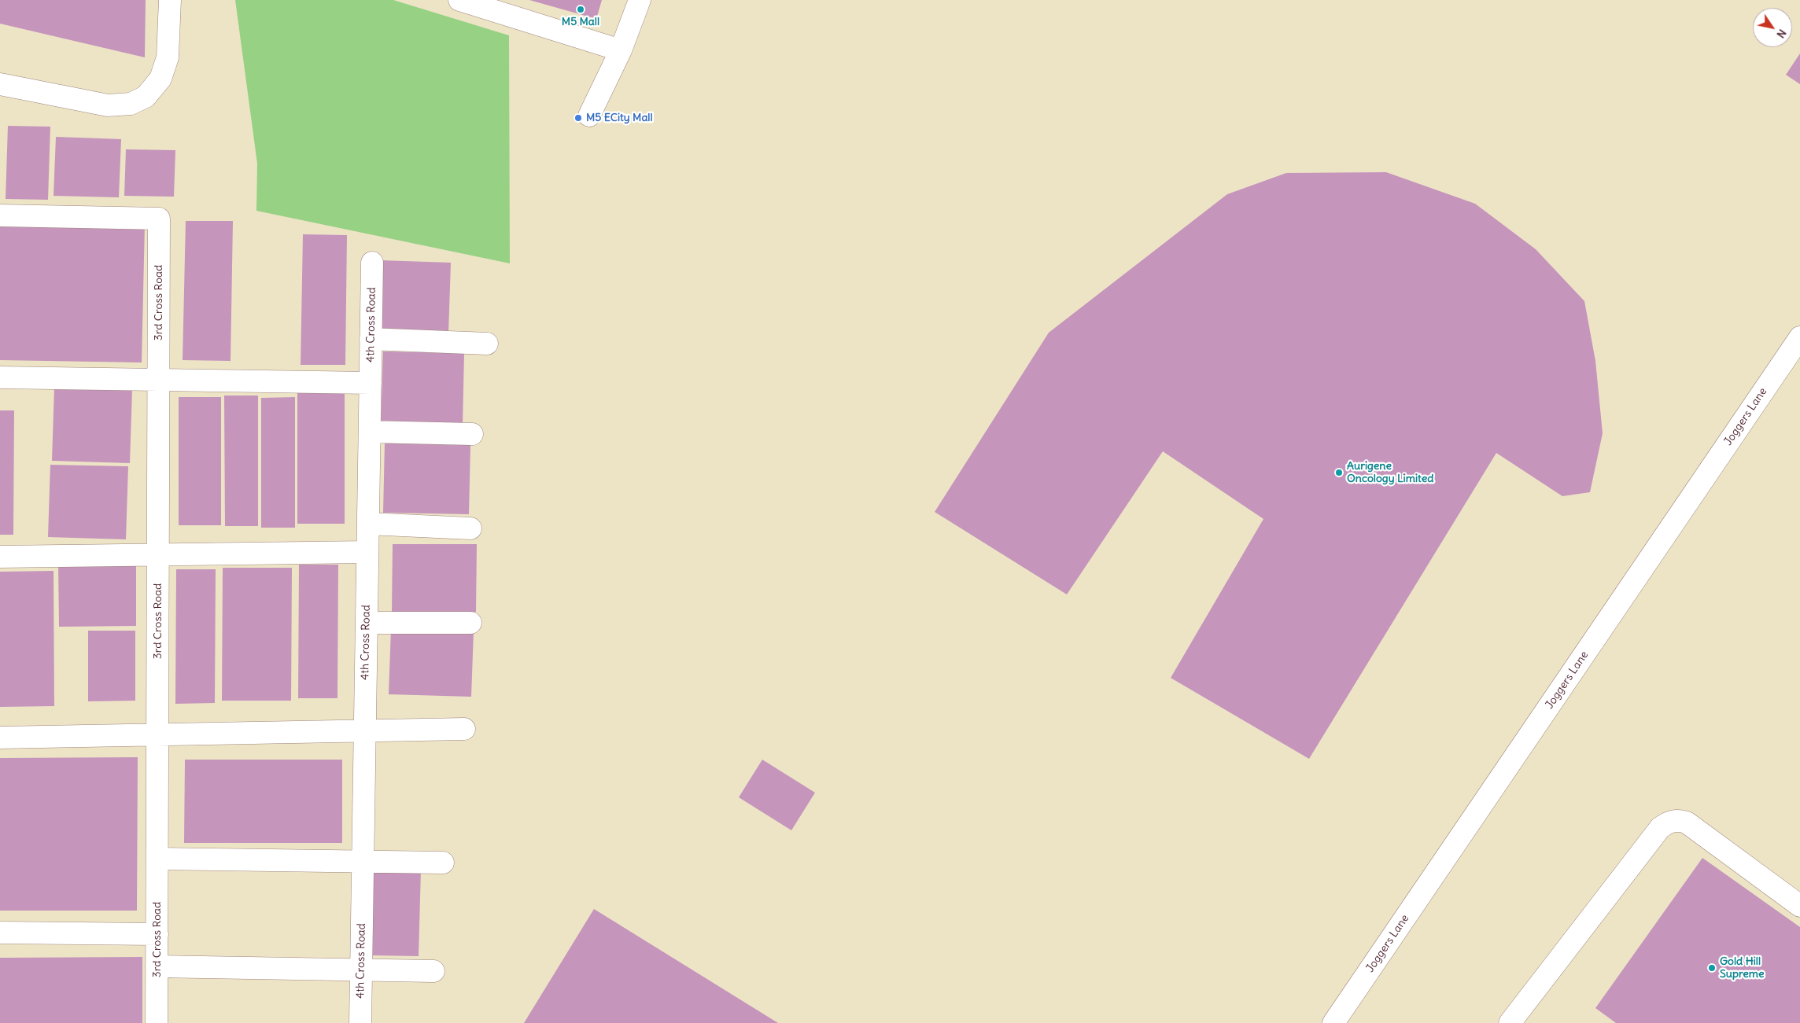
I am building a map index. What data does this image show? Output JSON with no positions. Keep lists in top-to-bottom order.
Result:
{
  "streets": {
    "street": ["3rd Cross Road", "4th Cross Road", "Joggers Lane"]
  },
  "places": [
    "M5 Mall",
    "M5 ECity Mall",
    "Aurigene Oncology Limited",
    "Gold Hill Supreme"
  ],
  "north": "bottom right"
}
